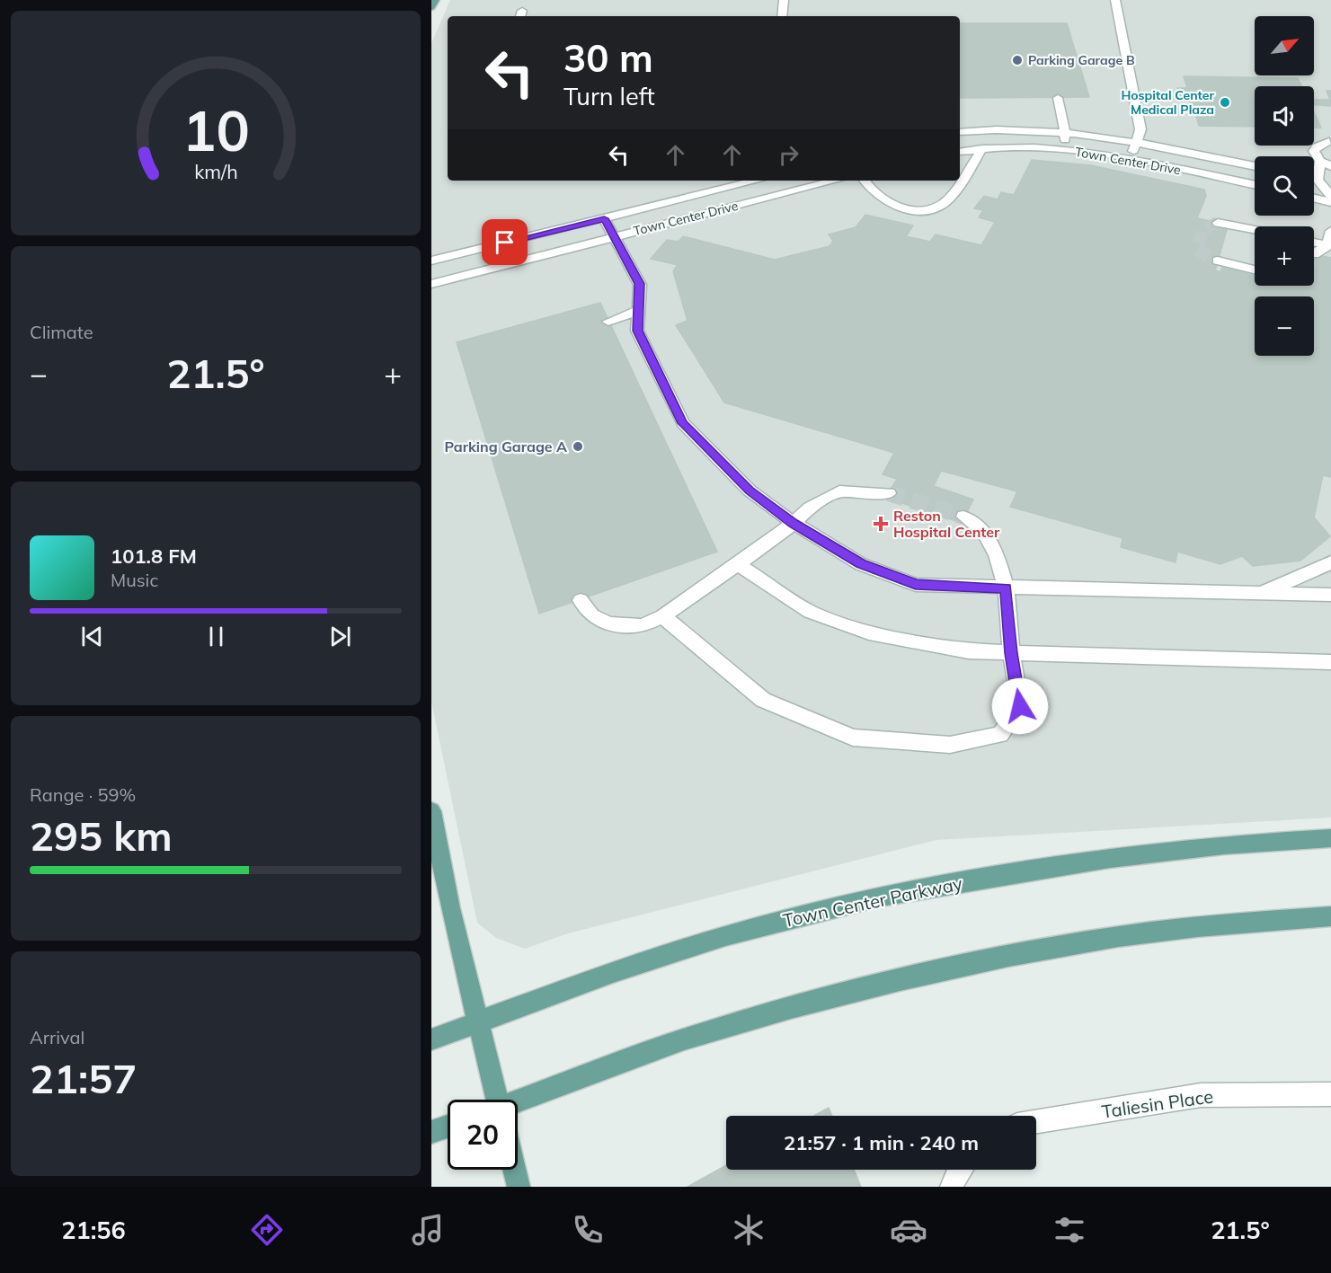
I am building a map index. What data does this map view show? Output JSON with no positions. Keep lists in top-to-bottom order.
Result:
{
  "streets": {
    "main road": ["Town Center Parkway"],
    "street": ["Town Center Drive", "Taliesin Place"]
  },
  "places": {
    "other": ["Parking Garage B", "Hospital Center Medical Plaza", "Parking Garage A"],
    "health": ["Reston Hospital Center"]
  },
  "north": "top right",
  "page": {
    "map_buttons": ["+", "−"],
    "turn": ["30 m", "Turn left"],
    "tile": [
      "Climate",
      ["Range · 59%", "295 km"],
      ["Arrival", "21:57"]
    ],
    "heat": ["−", "21.5°", "+"],
    "song": ["101.8 FM", "Music"],
    "limit": "20",
    "trip": "21:57 · 1 min · 240 m",
    "tabs": ["21:56", "21.5°"],
    "gauge": ["10", "km/h"]
  }
}
